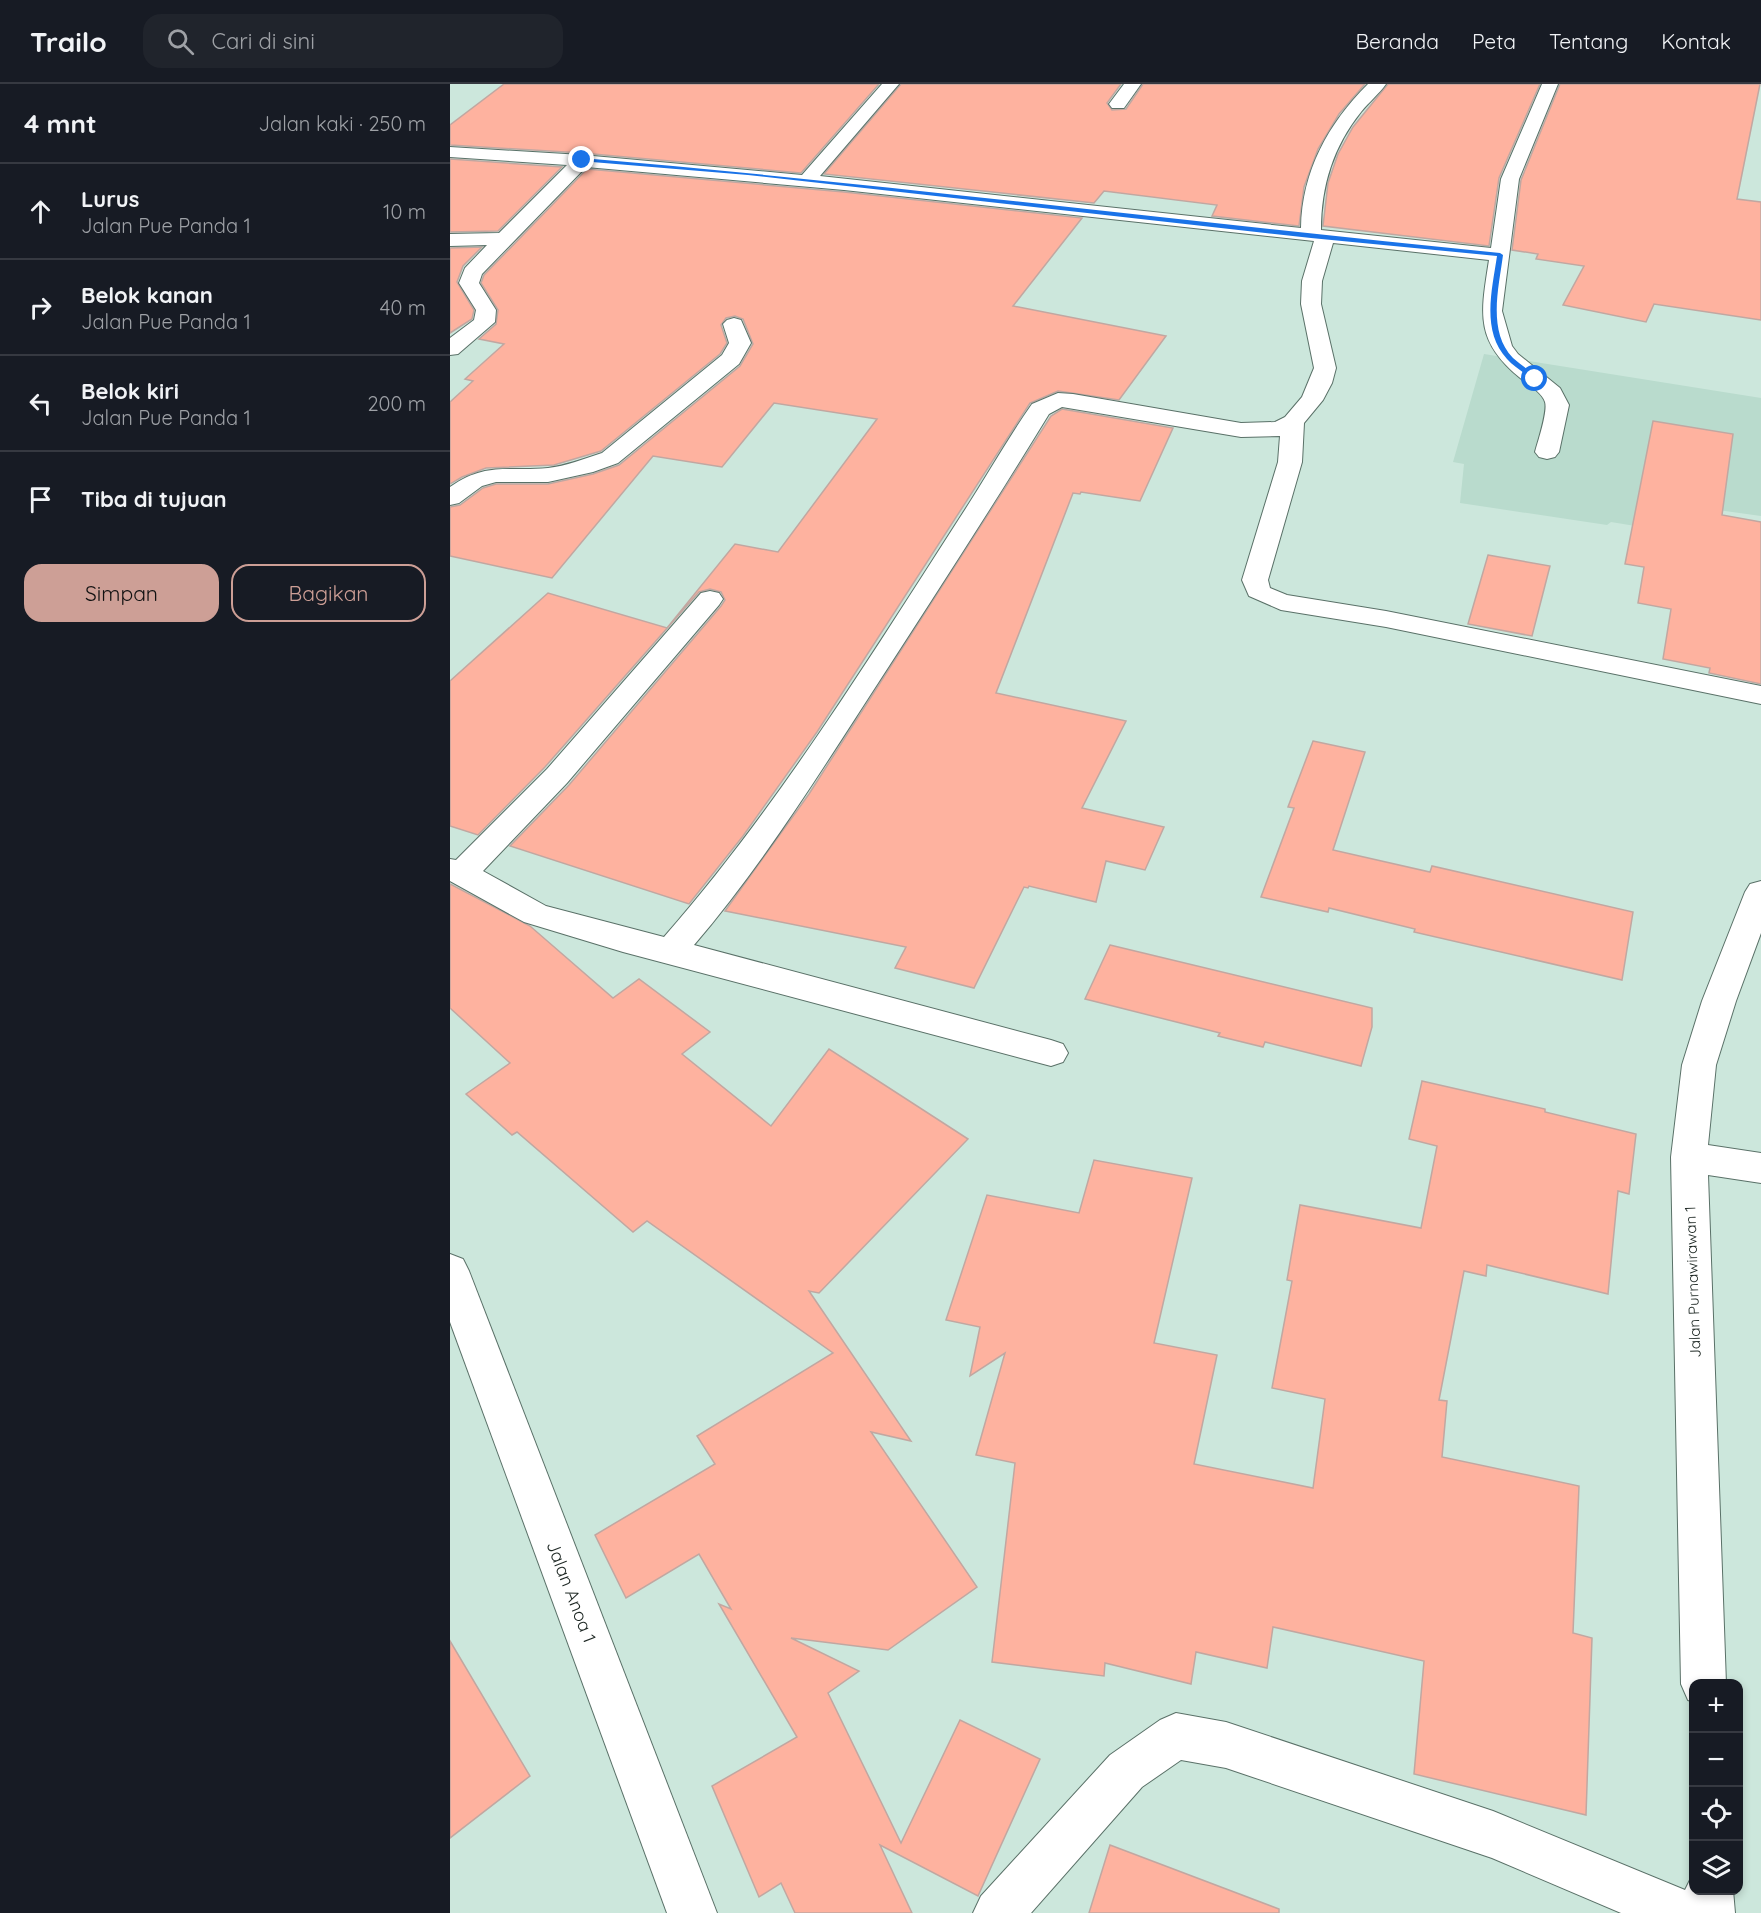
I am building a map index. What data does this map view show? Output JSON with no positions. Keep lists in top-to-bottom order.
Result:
{
  "streets": {
    "street": ["Jalan Purnawirawan 1", "Jalan Anoa 1"]
  },
  "page": {
    "header": "Trailo",
    "search": "Cari di sini",
    "nav": [
      "Beranda",
      "Peta",
      "Tentang",
      "Kontak"
    ],
    "heading": ["4 mnt", "Jalan kaki · 250 m"],
    "list": [
      ["Lurus", "Jalan Pue Panda 1", "10 m"],
      ["Belok kanan", "Jalan Pue Panda 1", "40 m"],
      ["Belok kiri", "Jalan Pue Panda 1", "200 m"],
      "Tiba di tujuan"
    ],
    "buttons": ["Simpan", "Bagikan"],
    "map_buttons": ["+", "−"]
  }
}
